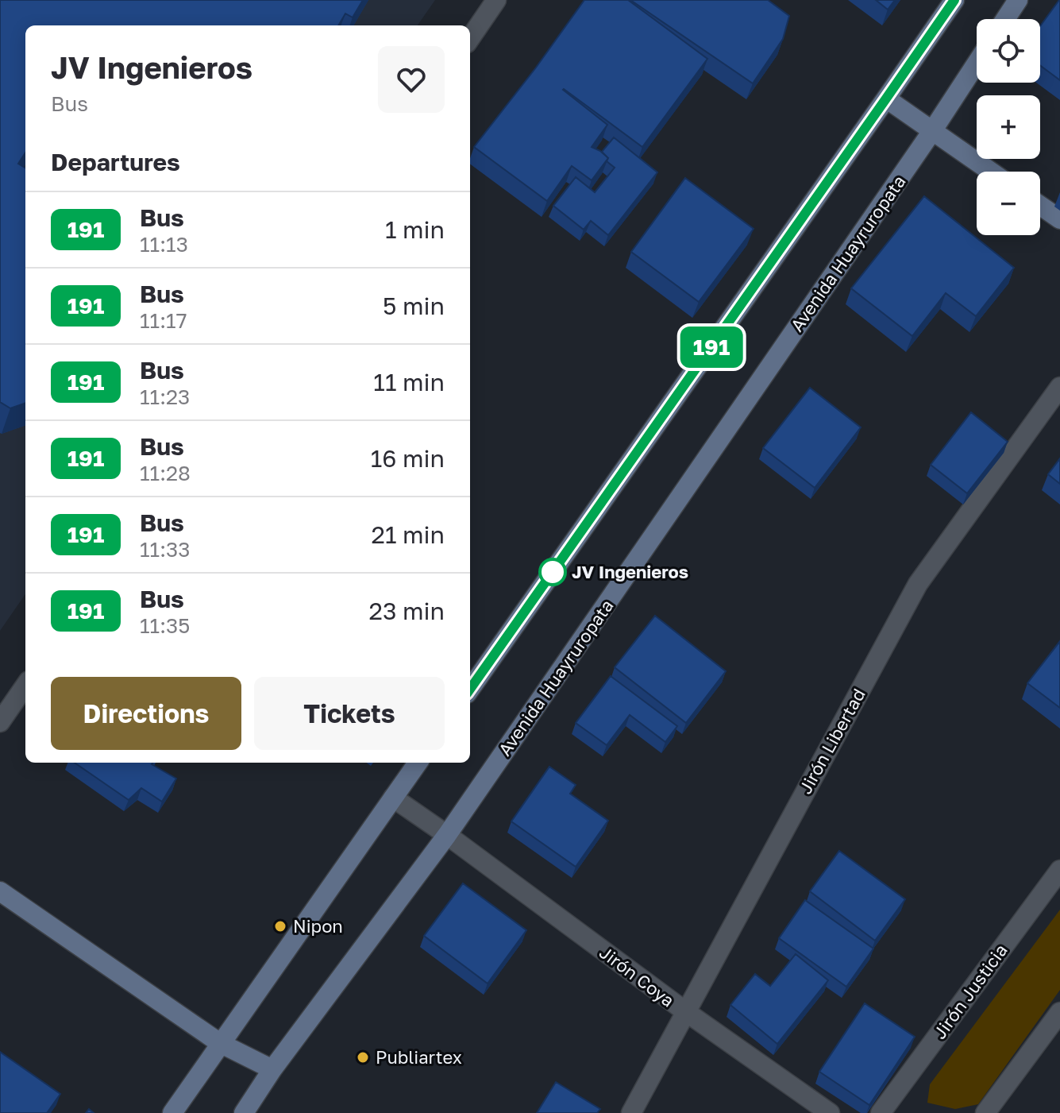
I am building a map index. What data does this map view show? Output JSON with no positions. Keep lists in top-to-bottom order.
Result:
{
  "streets": {
    "main road": ["Avenida Huayruropata"],
    "street": ["Jirón Libertad", "Jirón Coya", "Jirón Justicia"]
  },
  "crossings": [
    ["Avenida Huayruropata", "Jirón Coya"],
    ["Jirón Libertad", "Jirón Coya"]
  ],
  "places": ["JV Ingenieros", "Nipon", "Publiartex"],
  "lines": ["bus line 191"],
  "page": {
    "on_map": "191",
    "map_buttons": ["+", "−"],
    "heading": [
      ["JV Ingenieros", "Bus"],
      "Departures"
    ],
    "list": [
      {
        "mark": "191",
        "name": "Bus",
        "note": "11:13",
        "value": "1 min"
      },
      {
        "mark": "191",
        "name": "Bus",
        "note": "11:17",
        "value": "5 min"
      },
      {
        "mark": "191",
        "name": "Bus",
        "note": "11:23",
        "value": "11 min"
      },
      {
        "mark": "191",
        "name": "Bus",
        "note": "11:28",
        "value": "16 min"
      },
      {
        "mark": "191",
        "name": "Bus",
        "note": "11:33",
        "value": "21 min"
      },
      {
        "mark": "191",
        "name": "Bus",
        "note": "11:35",
        "value": "23 min"
      }
    ],
    "buttons": ["Directions", "Tickets"]
  }
}
